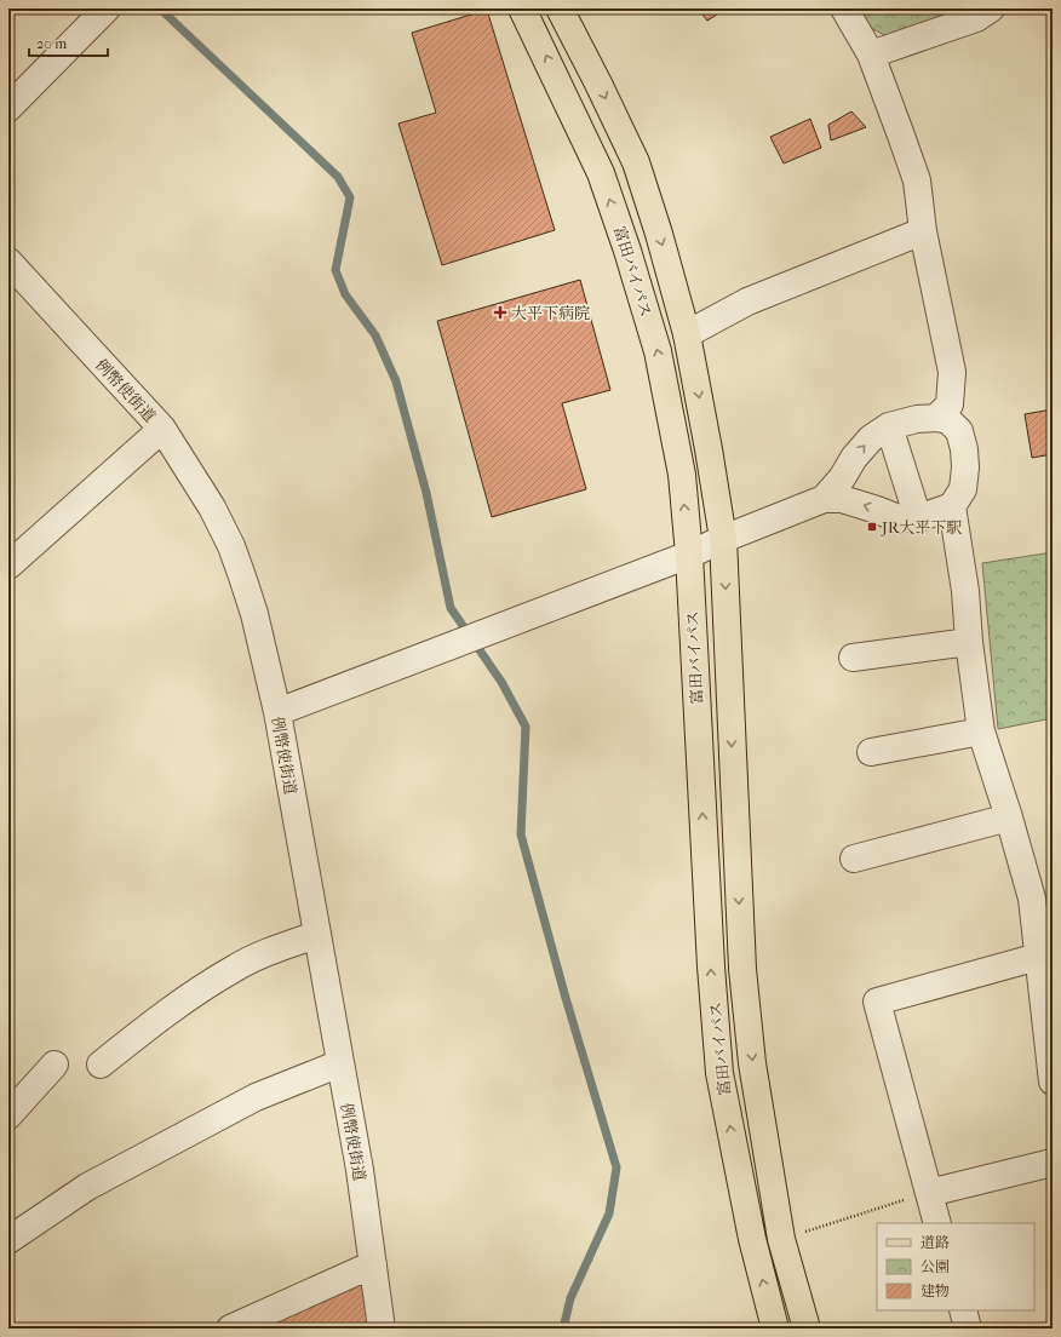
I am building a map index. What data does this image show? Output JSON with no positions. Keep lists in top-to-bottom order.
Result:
{
  "streets": {
    "main road": ["富田バイパス"],
    "street": ["例幣使街道"]
  },
  "places": {
    "health": ["大平下病院"],
    "transit": ["JR大平下駅"]
  },
  "legend": ["道路", "公園", "建物"],
  "scale_bar": "20 m"
}
